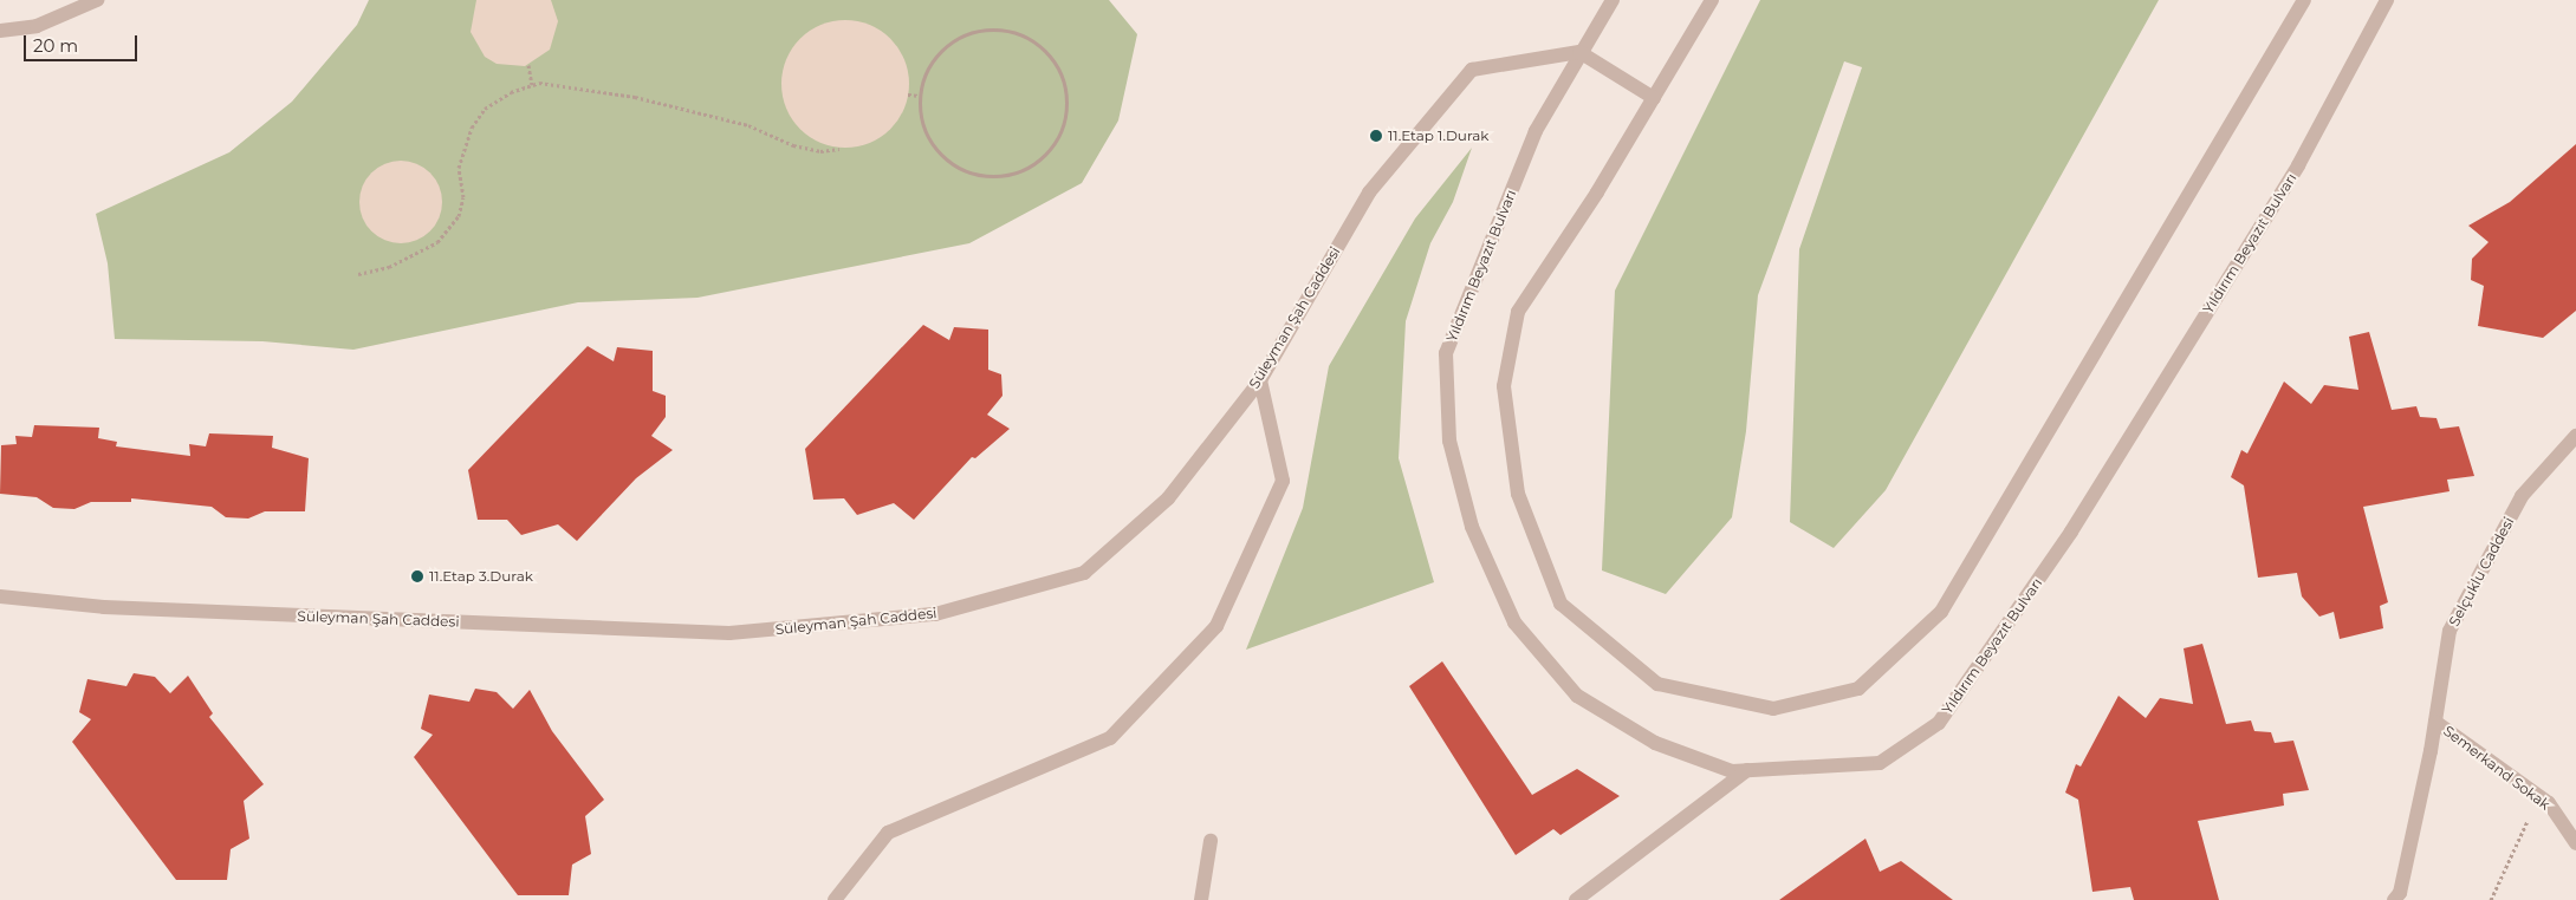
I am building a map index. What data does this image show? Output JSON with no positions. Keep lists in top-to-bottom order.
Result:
{
  "streets": {
    "street": [
      "Yıldırım Beyazıt Bulvarı",
      "Süleyman Şah Caddesi",
      "Selçuklu Caddesi",
      "Semerkand Sokak"
    ]
  },
  "crossings": [
    ["Yıldırım Beyazıt Bulvarı", "Süleyman Şah Caddesi"],
    ["Selçuklu Caddesi", "Semerkand Sokak"]
  ],
  "places": ["11.Etap 1.Durak", "11.Etap 3.Durak"],
  "scale_bar": "20 m"
}
